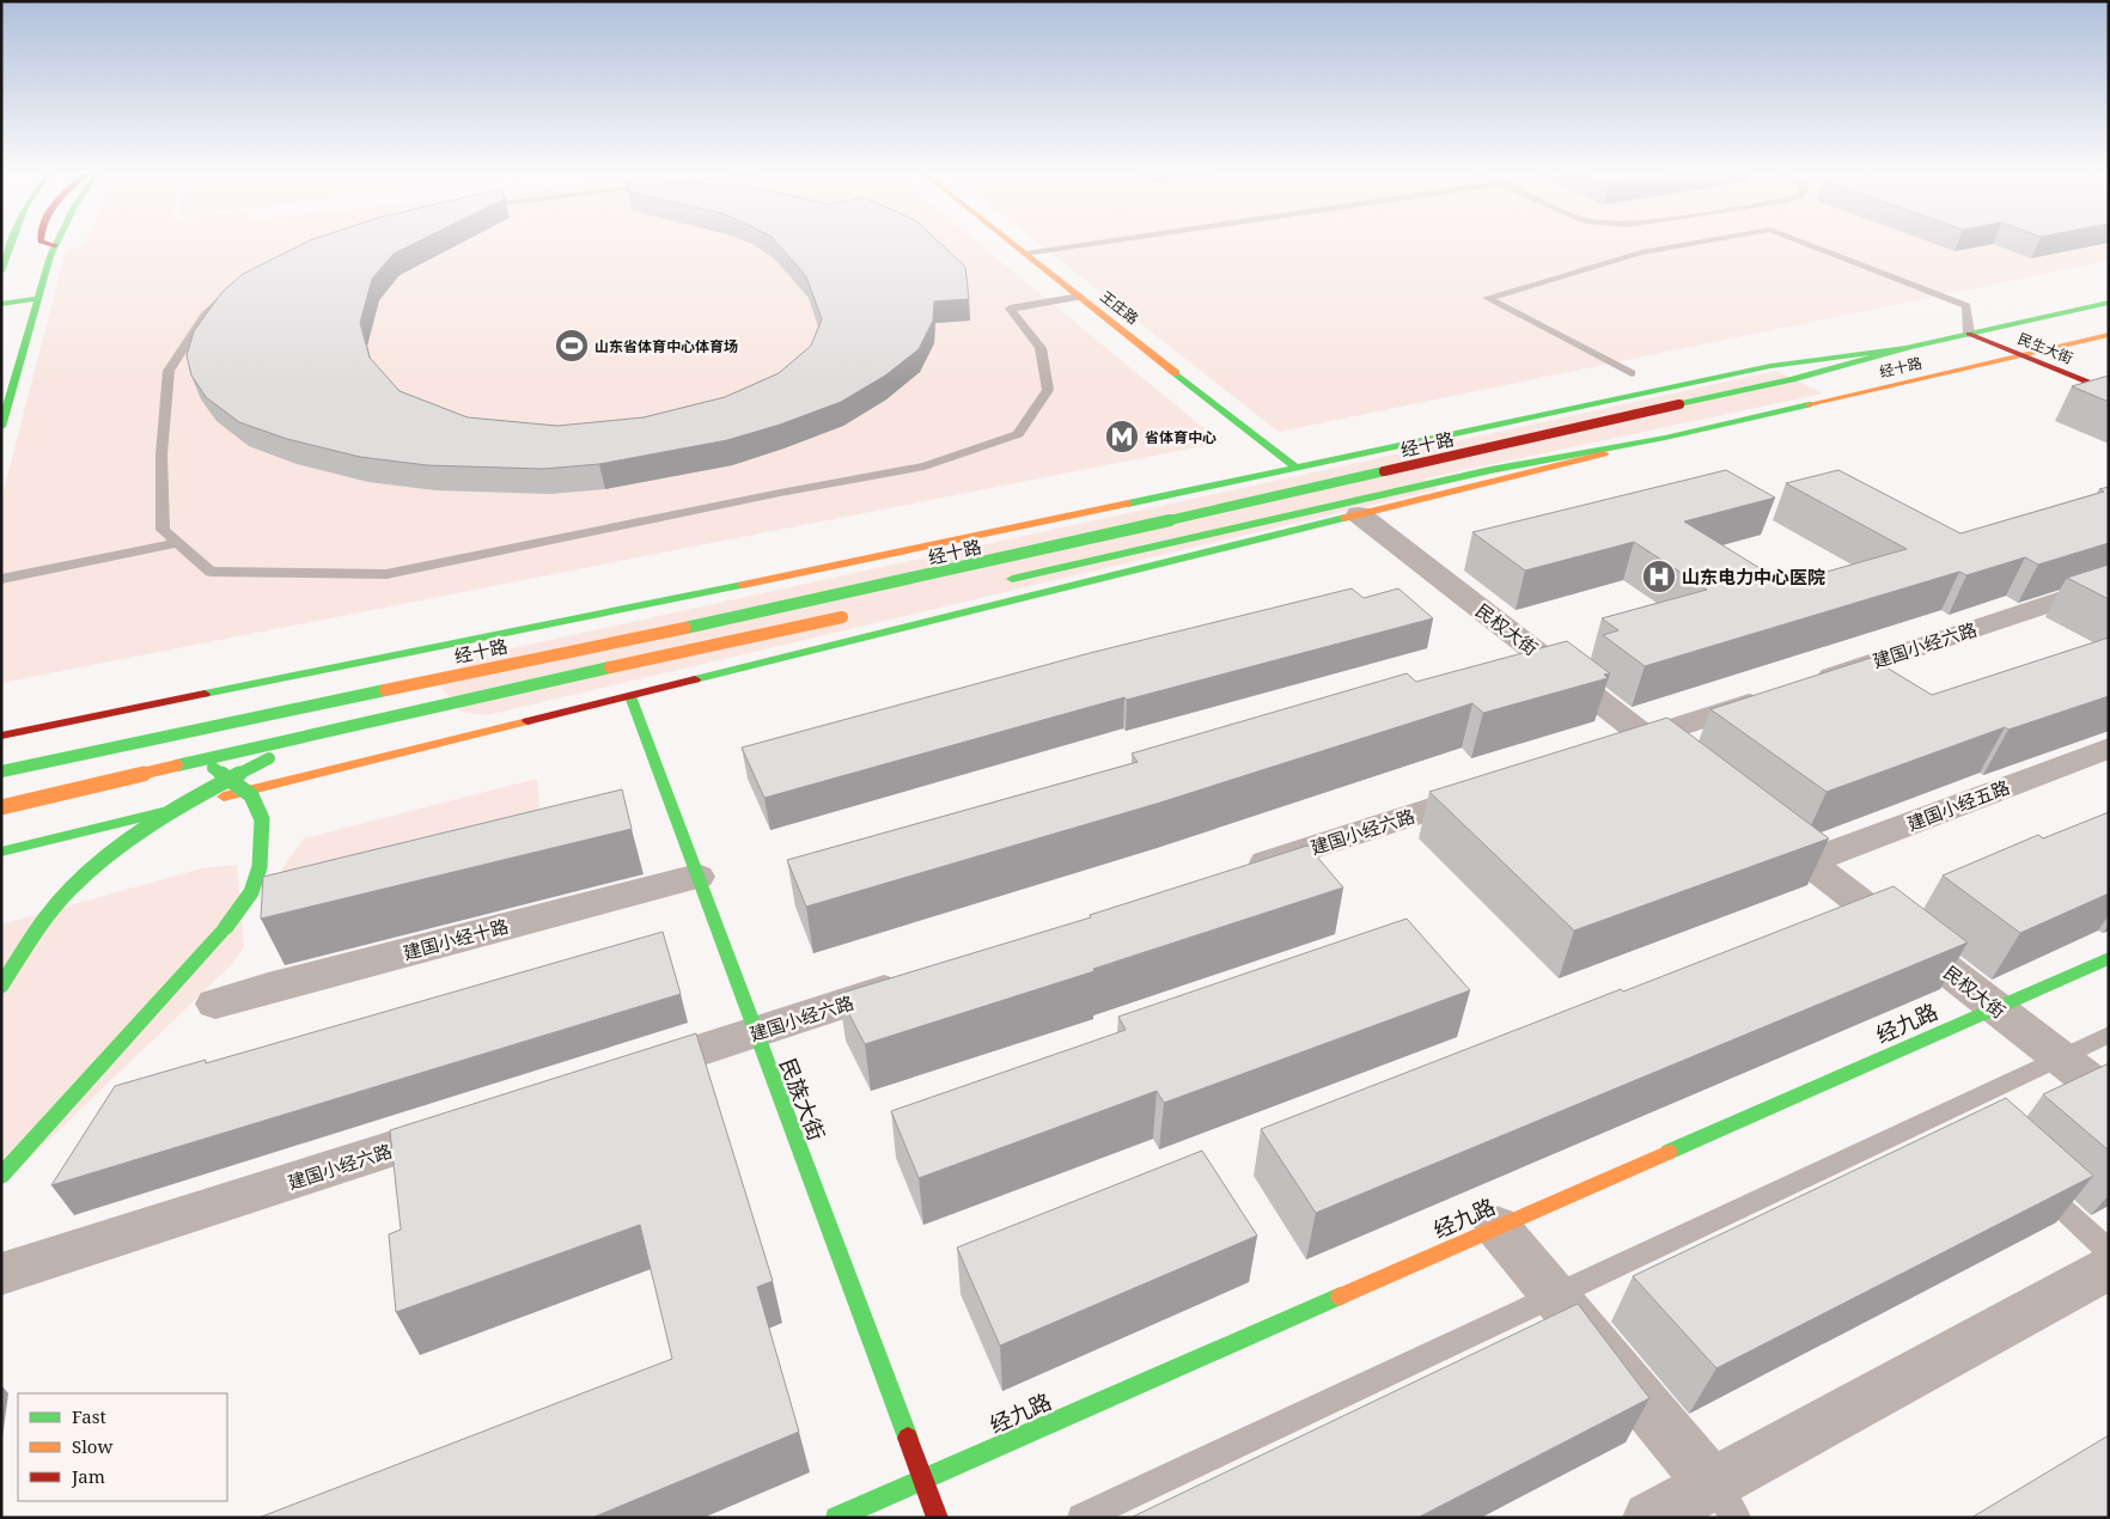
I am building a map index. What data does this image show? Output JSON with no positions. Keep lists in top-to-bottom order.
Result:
{
  "streets": {
    "main road": [
      "王庄路",
      "民生大街",
      "经十路",
      "经九路",
      "民族大街"
    ],
    "street": [
      "民权大街",
      "建国小经六路",
      "建国小经五路",
      "建国小经十路"
    ]
  },
  "crossings": [
    ["王庄路", "经十路"],
    ["民生大街", "经十路"],
    ["经十路", "民权大街"],
    ["经十路", "民族大街"],
    ["民权大街", "建国小经六路"],
    ["民权大街", "建国小经五路"],
    ["民权大街", "经九路"],
    ["建国小经六路", "民族大街"],
    ["建国小经十路", "民族大街"],
    ["经九路", "民族大街"]
  ],
  "places": {
    "sports": ["山东省体育中心体育场"],
    "metro station": ["省体育中心"],
    "hospital": ["山东电力中心医院"]
  },
  "legend": ["Fast", "Slow", "Jam"]
}
